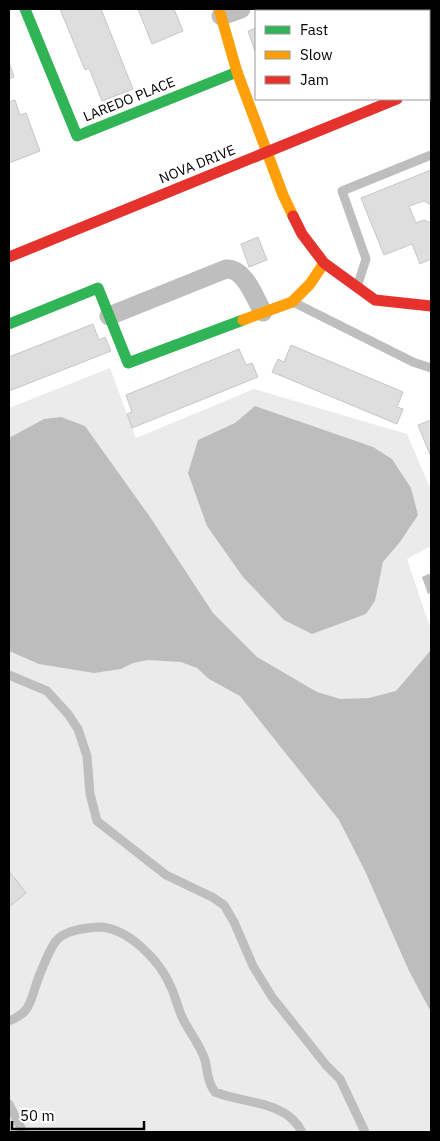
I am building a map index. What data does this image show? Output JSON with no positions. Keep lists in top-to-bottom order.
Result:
{
  "streets": {
    "street": ["LAREDO PLACE", "NOVA DRIVE"]
  },
  "legend": ["Fast", "Slow", "Jam"],
  "scale_bar": "50 m"
}
